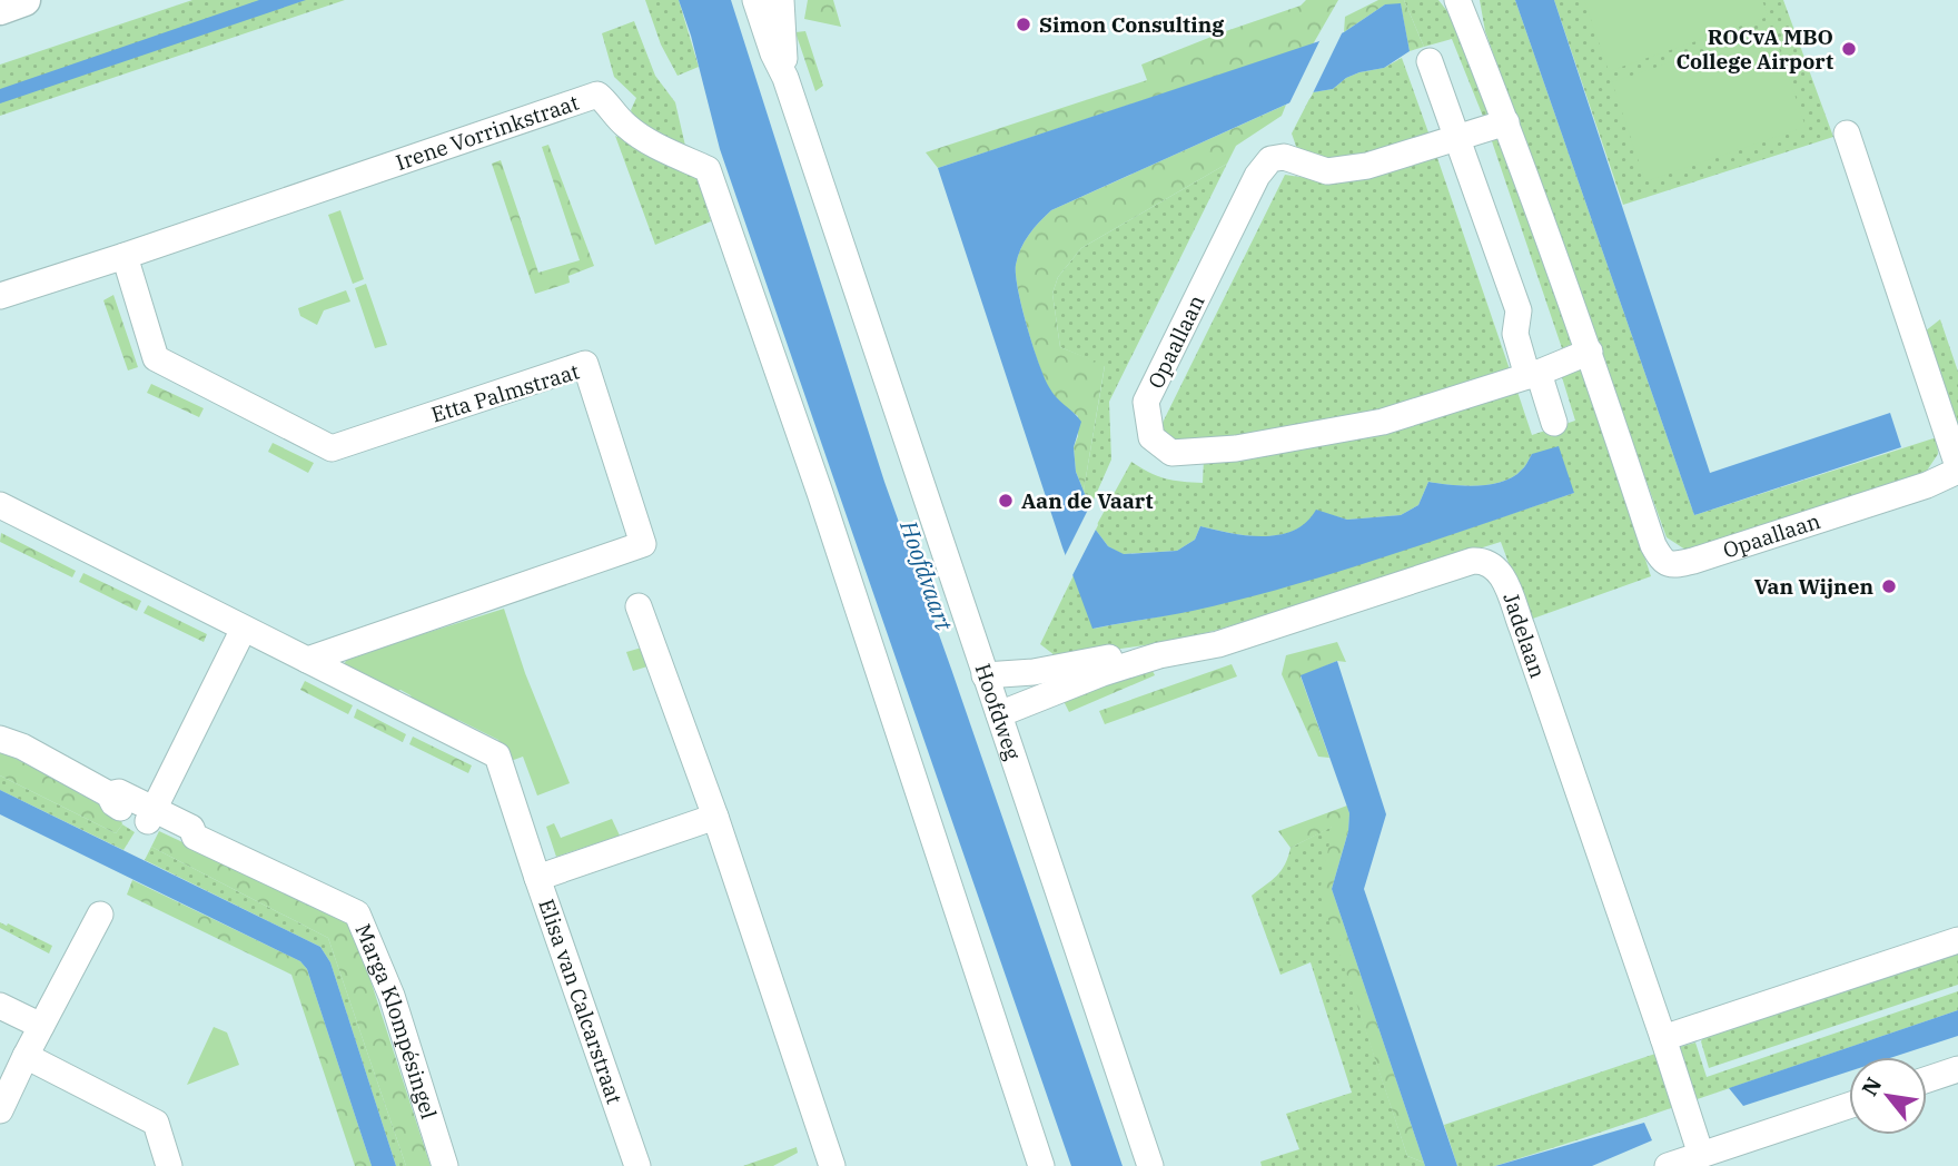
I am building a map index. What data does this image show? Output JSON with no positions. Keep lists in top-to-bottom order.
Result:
{
  "streets": {
    "street": [
      "Irene Vorrinkstraat",
      "Opaallaan",
      "Etta Palmstraat",
      "Jadelaan",
      "Hoofdweg",
      "Elisa van Calcarstraat",
      "Marga Klompésingel"
    ]
  },
  "crossings": [
    ["Irene Vorrinkstraat", "Etta Palmstraat"],
    ["Jadelaan", "Hoofdweg"]
  ],
  "water": ["Hoofdvaart"],
  "places": [
    "Simon Consulting",
    "ROCvA MBO College Airport",
    "Aan de Vaart",
    "Van Wijnen"
  ],
  "north": "top left"
}
